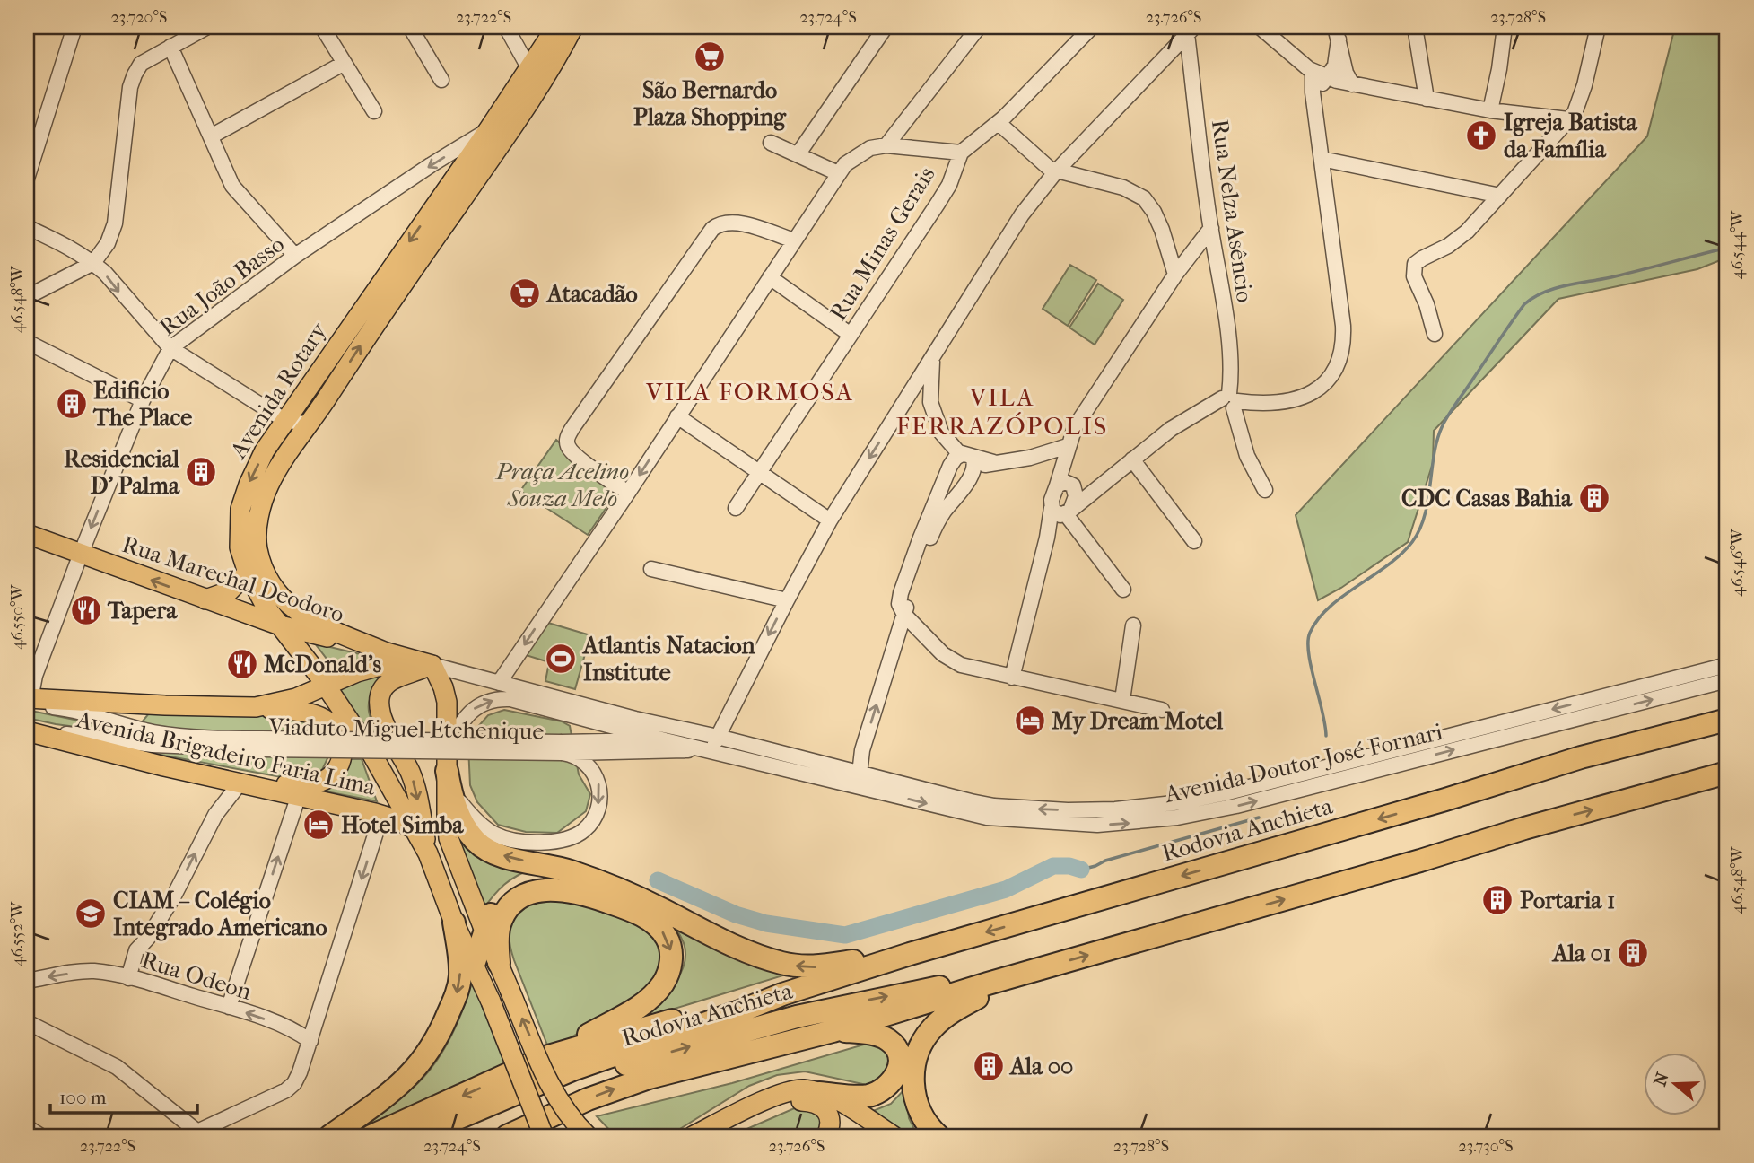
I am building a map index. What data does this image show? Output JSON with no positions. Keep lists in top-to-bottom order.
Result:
{
  "streets": {
    "highway": ["Rodovia Anchieta"],
    "main road": ["Avenida Rotary", "Rua Marechal Deodoro", "Avenida Brigadeiro Faria Lima"],
    "street": [
      "Rua Nelza Asêncio",
      "Rua Minas Gerais",
      "Rua João Basso",
      "Viaduto Miguel Etchenique",
      "Avenida Doutor José Fornari",
      "Rua Odeon"
    ]
  },
  "crossings": [
    ["Rua João Basso", "Avenida Rotary"],
    ["Rua João Basso", "Rua Marechal Deodoro"],
    ["Rua João Basso", "Viaduto Miguel Etchenique"],
    ["Avenida Rotary", "Rua Marechal Deodoro"],
    ["Avenida Rotary", "Avenida Brigadeiro Faria Lima"],
    ["Rua Marechal Deodoro", "Avenida Doutor José Fornari"],
    ["Viaduto Miguel Etchenique", "Avenida Brigadeiro Faria Lima"],
    ["Viaduto Miguel Etchenique", "Avenida Doutor José Fornari"]
  ],
  "one_way": ["Rua João Basso", "Rua Odeon"],
  "districts": ["VILA FORMOSA", "VILA FERRAZÓPOLIS"],
  "parks": ["Praça Acelino Souza Melo"],
  "places": {
    "supermarket": ["São Bernardo Plaza Shopping", "Atacadão"],
    "church": ["Igreja Batista da Família"],
    "building": [
      "Edificio The Place",
      "Residencial D' Palma",
      "CDC Casas Bahia",
      "Portaria 1",
      "Ala 01",
      "Ala 00"
    ],
    "restaurant": ["Tapera", "McDonald's"],
    "sports": ["Atlantis Natacion Institute"],
    "hotel": ["My Dream Motel", "Hotel Simba"],
    "school or university": ["CIAM – Colégio Integrado Americano"]
  },
  "scale_bar": "100 m",
  "north": "left",
  "coordinates": [
    "23.720°S",
    "23.722°S",
    "23.724°S",
    "23.726°S",
    "23.728°S",
    "46.544°W",
    "46.548°W",
    "46.546°W",
    "46.550°W",
    "46.552°W",
    "23.730°S"
  ]
}
